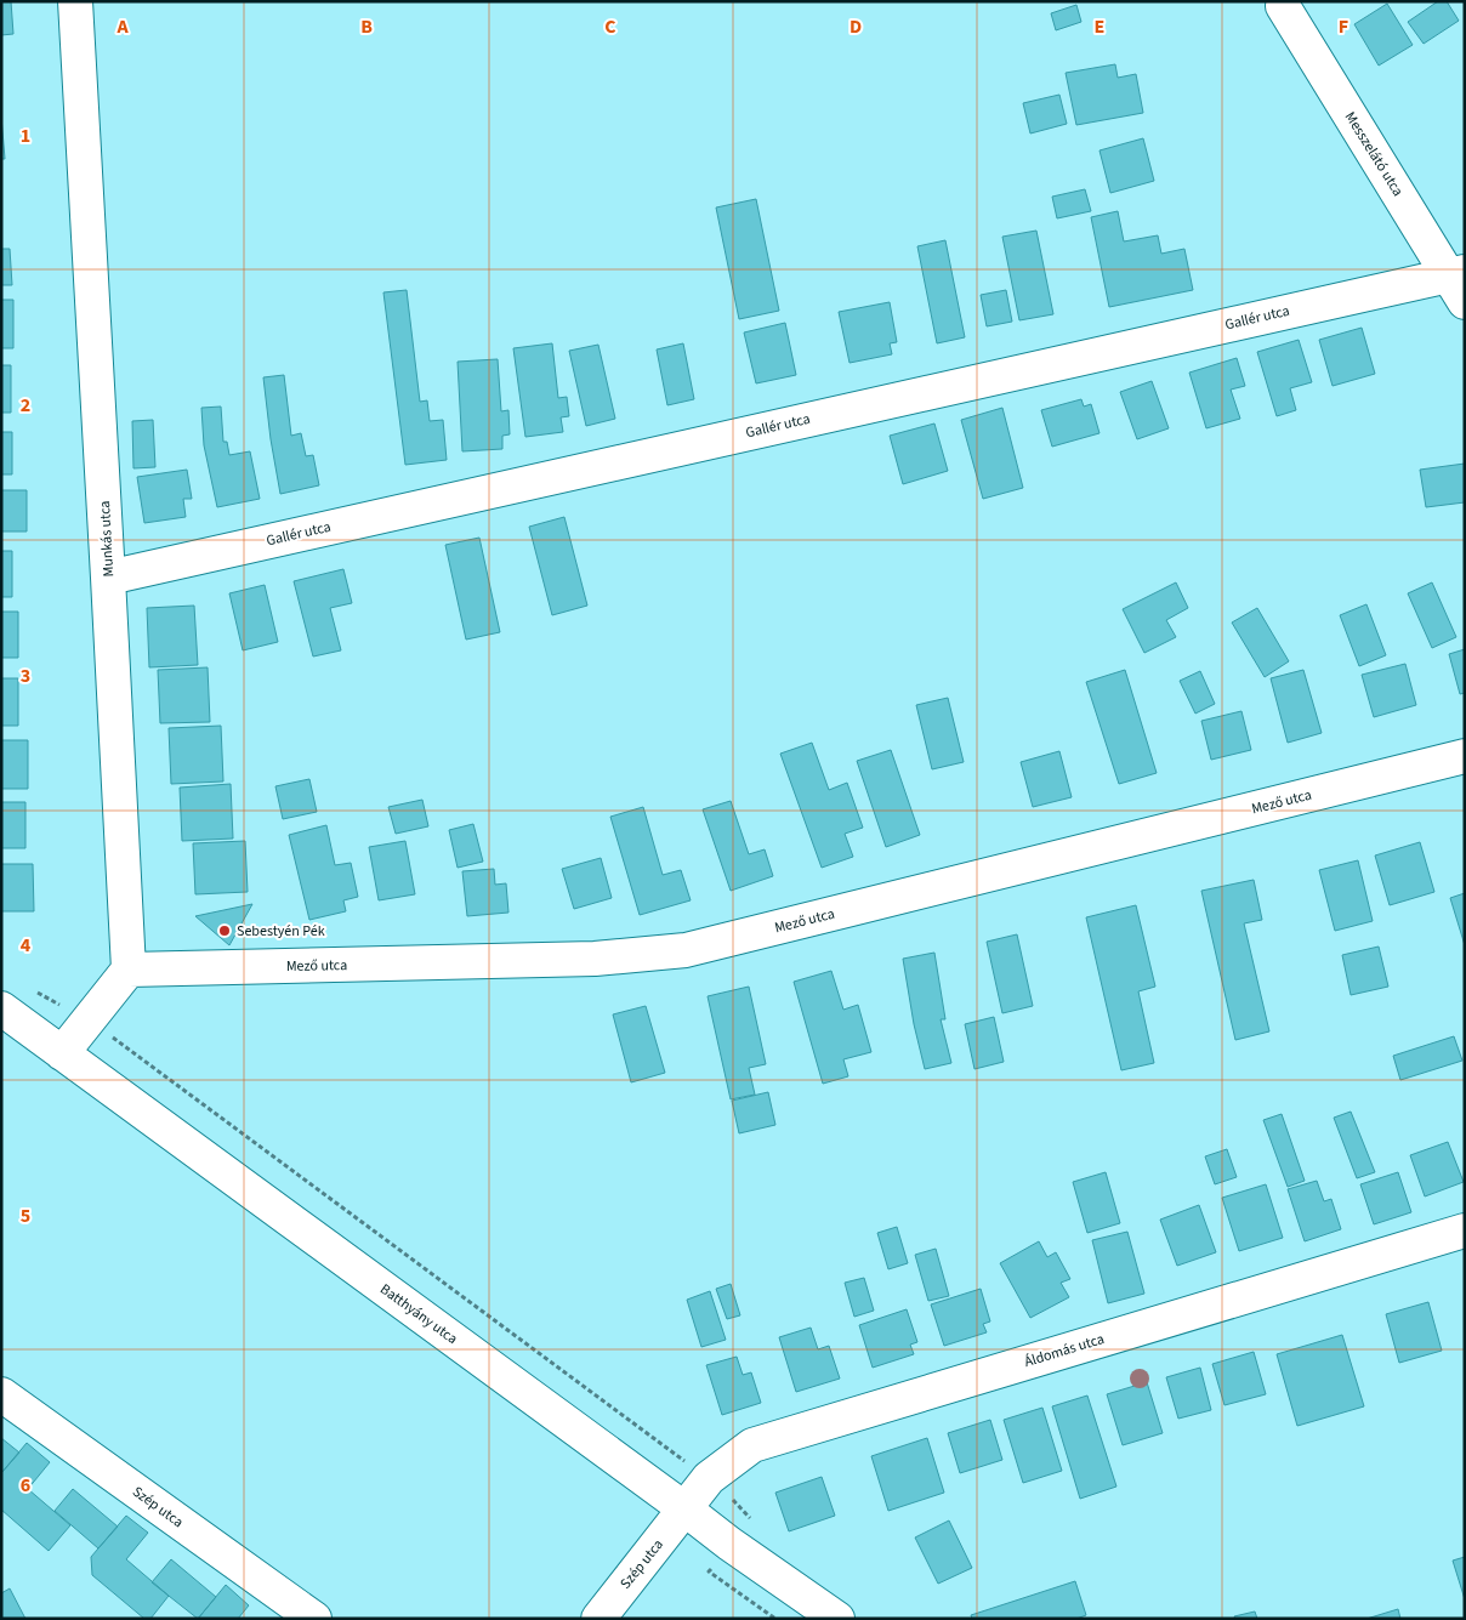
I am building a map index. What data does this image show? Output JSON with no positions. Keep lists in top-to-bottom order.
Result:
{
  "streets": {
    "street": [
      "Messzelátó utca",
      "Gallér utca",
      "Munkás utca",
      "Mező utca",
      "Batthyány utca",
      "Áldomás utca",
      "Szép utca"
    ]
  },
  "crossings": [
    ["Messzelátó utca", "Gallér utca"],
    ["Gallér utca", "Munkás utca"],
    ["Munkás utca", "Mező utca"],
    ["Batthyány utca", "Áldomás utca"],
    ["Batthyány utca", "Szép utca"],
    ["Áldomás utca", "Szép utca"]
  ],
  "places": ["Sebestyén Pék"],
  "grid": {
    "columns": [
      "A",
      "B",
      "C",
      "D",
      "E",
      "F"
    ],
    "rows": [
      "1",
      "2",
      "3",
      "4",
      "5",
      "6"
    ]
  }
}
